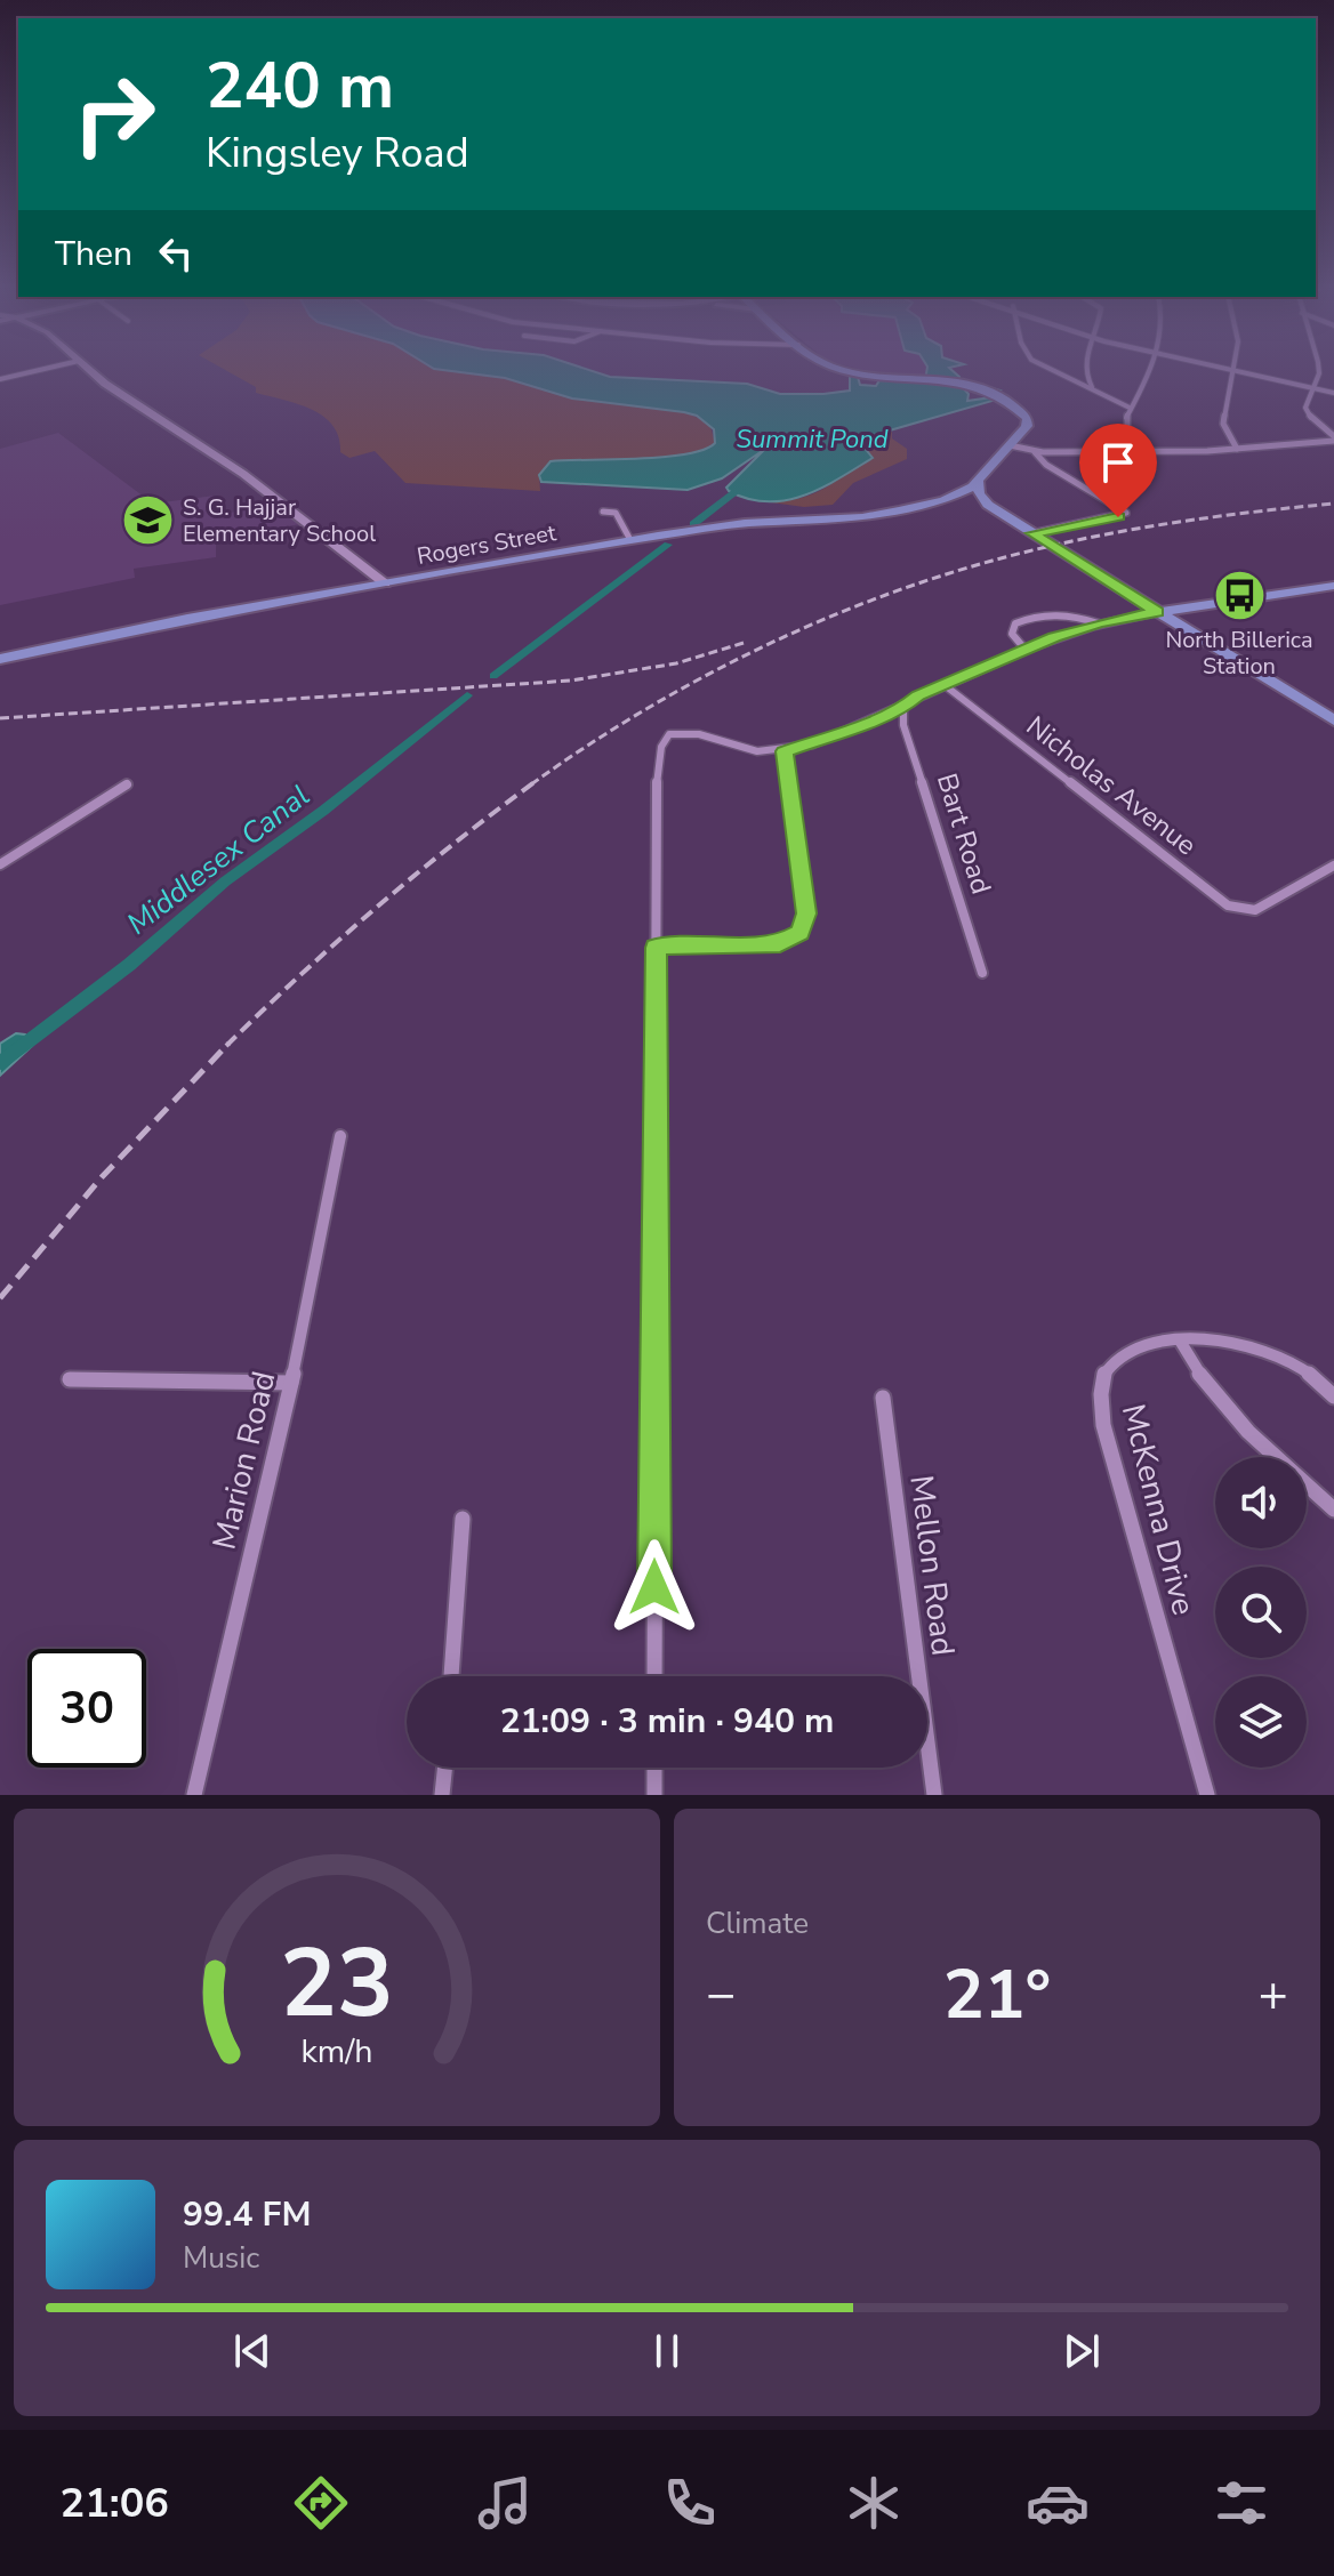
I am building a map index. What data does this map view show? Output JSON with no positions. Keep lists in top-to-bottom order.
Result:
{
  "streets": {
    "main road": ["Rogers Street"],
    "street": [
      "Nicholas Avenue",
      "Bart Road",
      "Marion Road",
      "McKenna Drive",
      "Mellon Road"
    ]
  },
  "water": ["Summit Pond", "Middlesex Canal"],
  "places": {
    "school or university": ["S. G. Hajjar Elementary School"],
    "bus stop": ["North Billerica Station"]
  },
  "page": {
    "turn": ["240 m", "Kingsley Road"],
    "then": "Then",
    "limit": "30",
    "trip": "21:09 · 3 min · 940 m",
    "tile": "Climate",
    "heat": ["−", "21°", "+"],
    "song": ["99.4 FM", "Music"],
    "tabs": "21:06",
    "gauge": ["23", "km/h"]
  }
}
